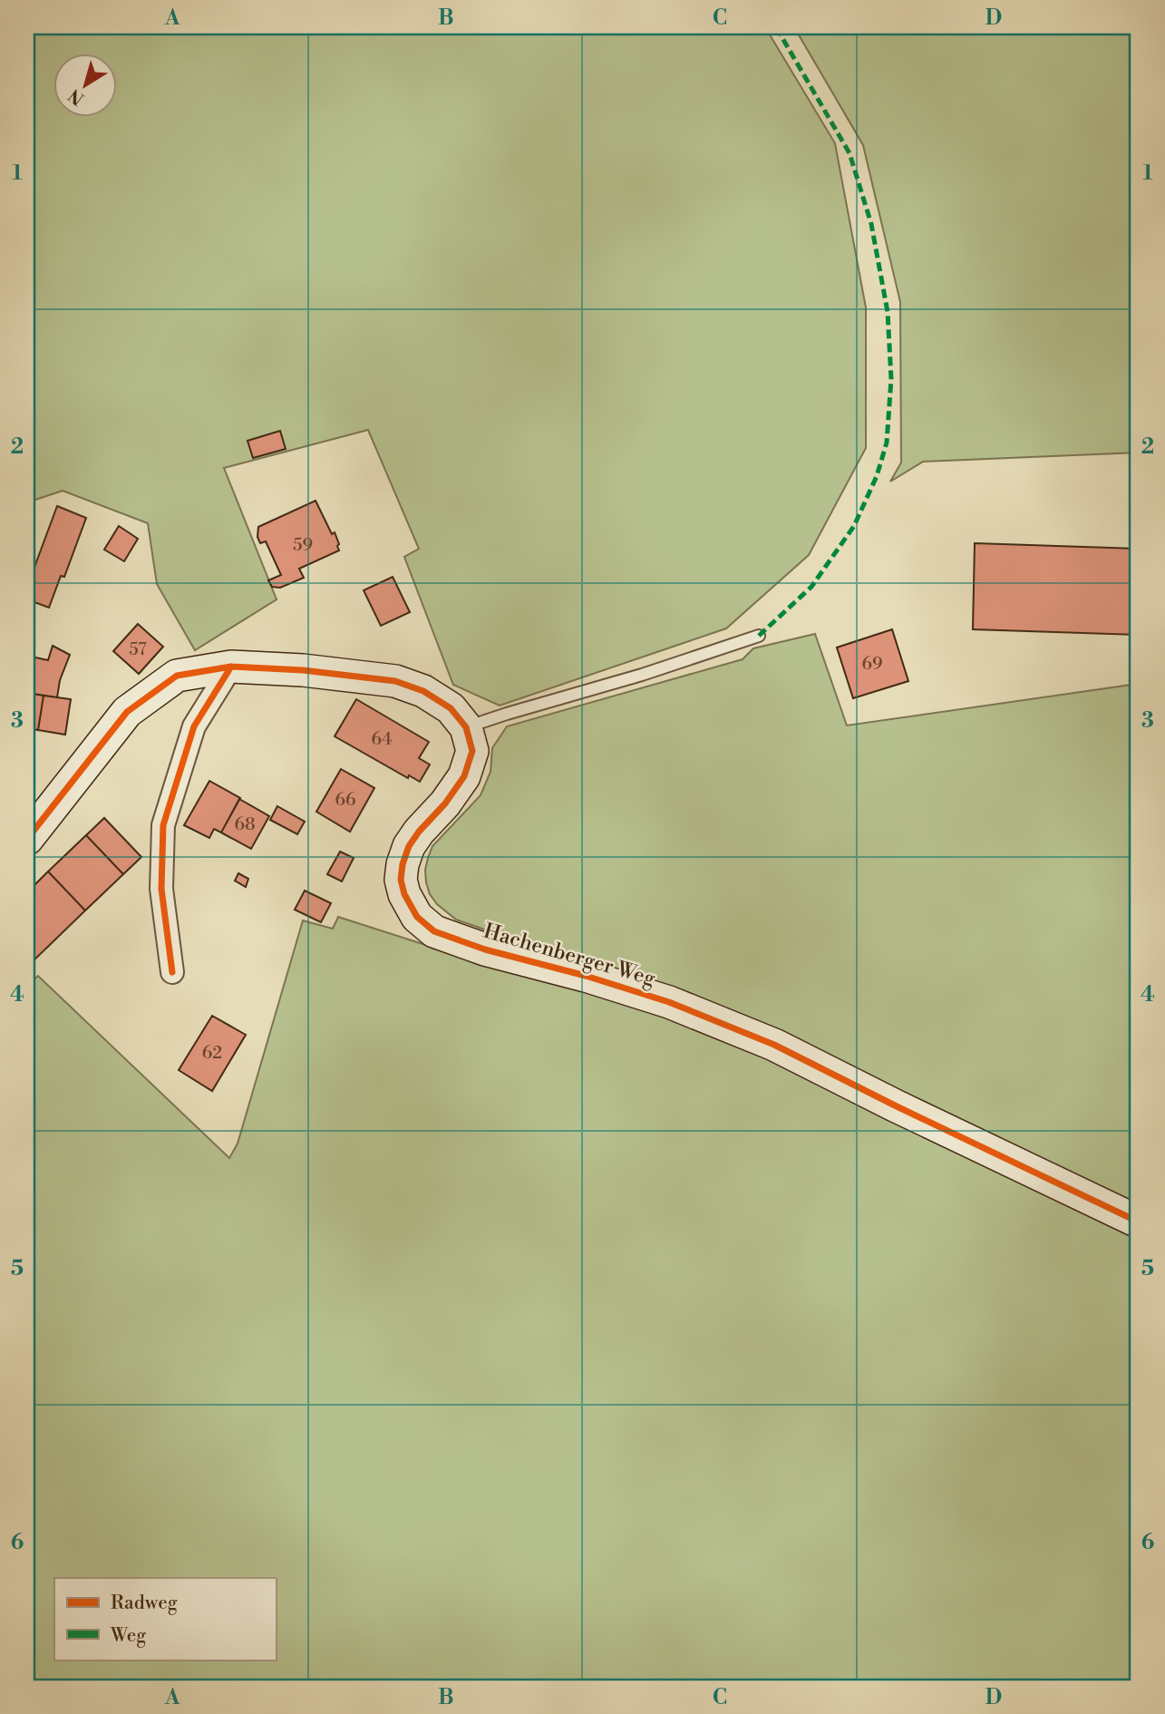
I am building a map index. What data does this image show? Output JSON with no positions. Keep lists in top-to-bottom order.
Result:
{
  "streets": {
    "street": ["Hachenberger Weg"]
  },
  "house_numbers": [
    "59",
    "57",
    "69",
    "64",
    "66",
    "68",
    "62"
  ],
  "legend": ["Radweg", "Weg"],
  "north": "bottom left",
  "grid": {
    "columns": [
      "A",
      "B",
      "C",
      "D"
    ],
    "rows": [
      "1",
      "2",
      "3",
      "4",
      "5",
      "6"
    ]
  }
}
